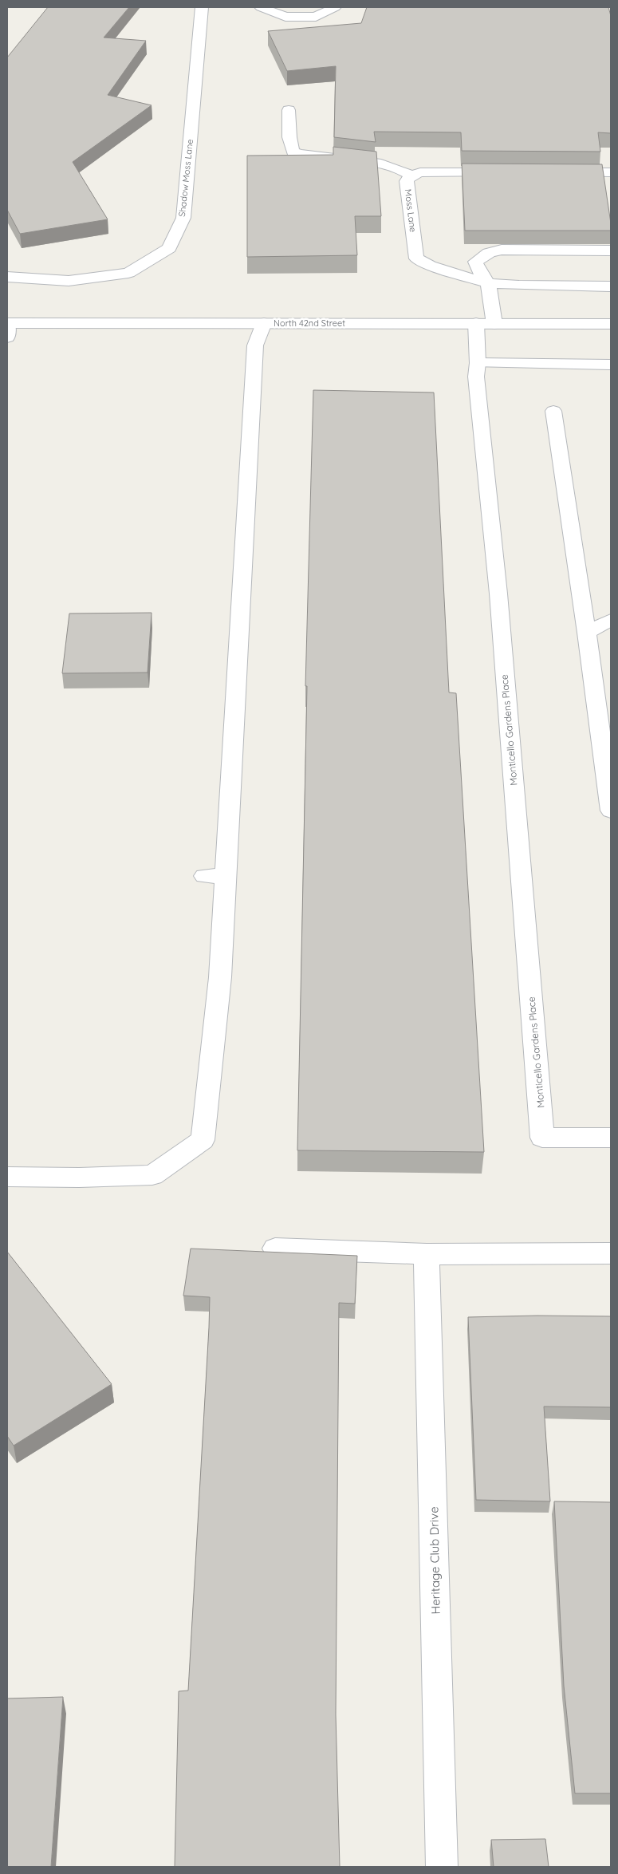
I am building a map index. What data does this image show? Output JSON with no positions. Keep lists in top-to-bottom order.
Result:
{
  "streets": {
    "street": [
      "Shadow Moss Lane",
      "Moss Lane",
      "North 42nd Street",
      "Monticello Gardens Place",
      "Heritage Club Drive"
    ]
  },
  "crossings": [
    ["North 42nd Street", "Monticello Gardens Place"]
  ]
}
